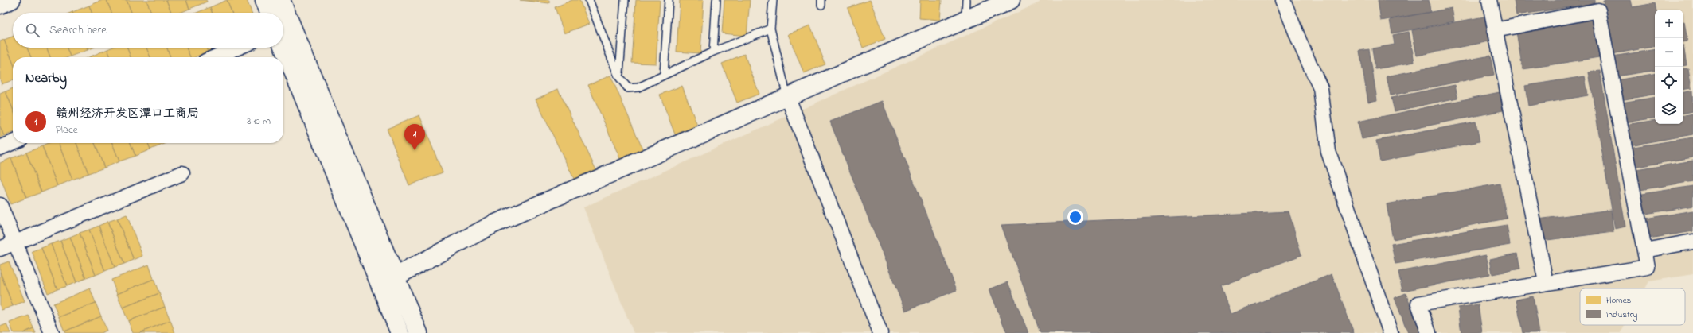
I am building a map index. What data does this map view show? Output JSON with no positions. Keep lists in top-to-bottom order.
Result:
{
  "legend": ["Homes", "Industry"],
  "page": {
    "map_buttons": ["+", "−"],
    "search": "Search here",
    "heading": "Nearby",
    "list": [
      {
        "mark": "1",
        "name": "赣州经济开发区潭口工商局",
        "note": "Place",
        "value": "340 m"
      }
    ],
    "pins": "1"
  }
}
